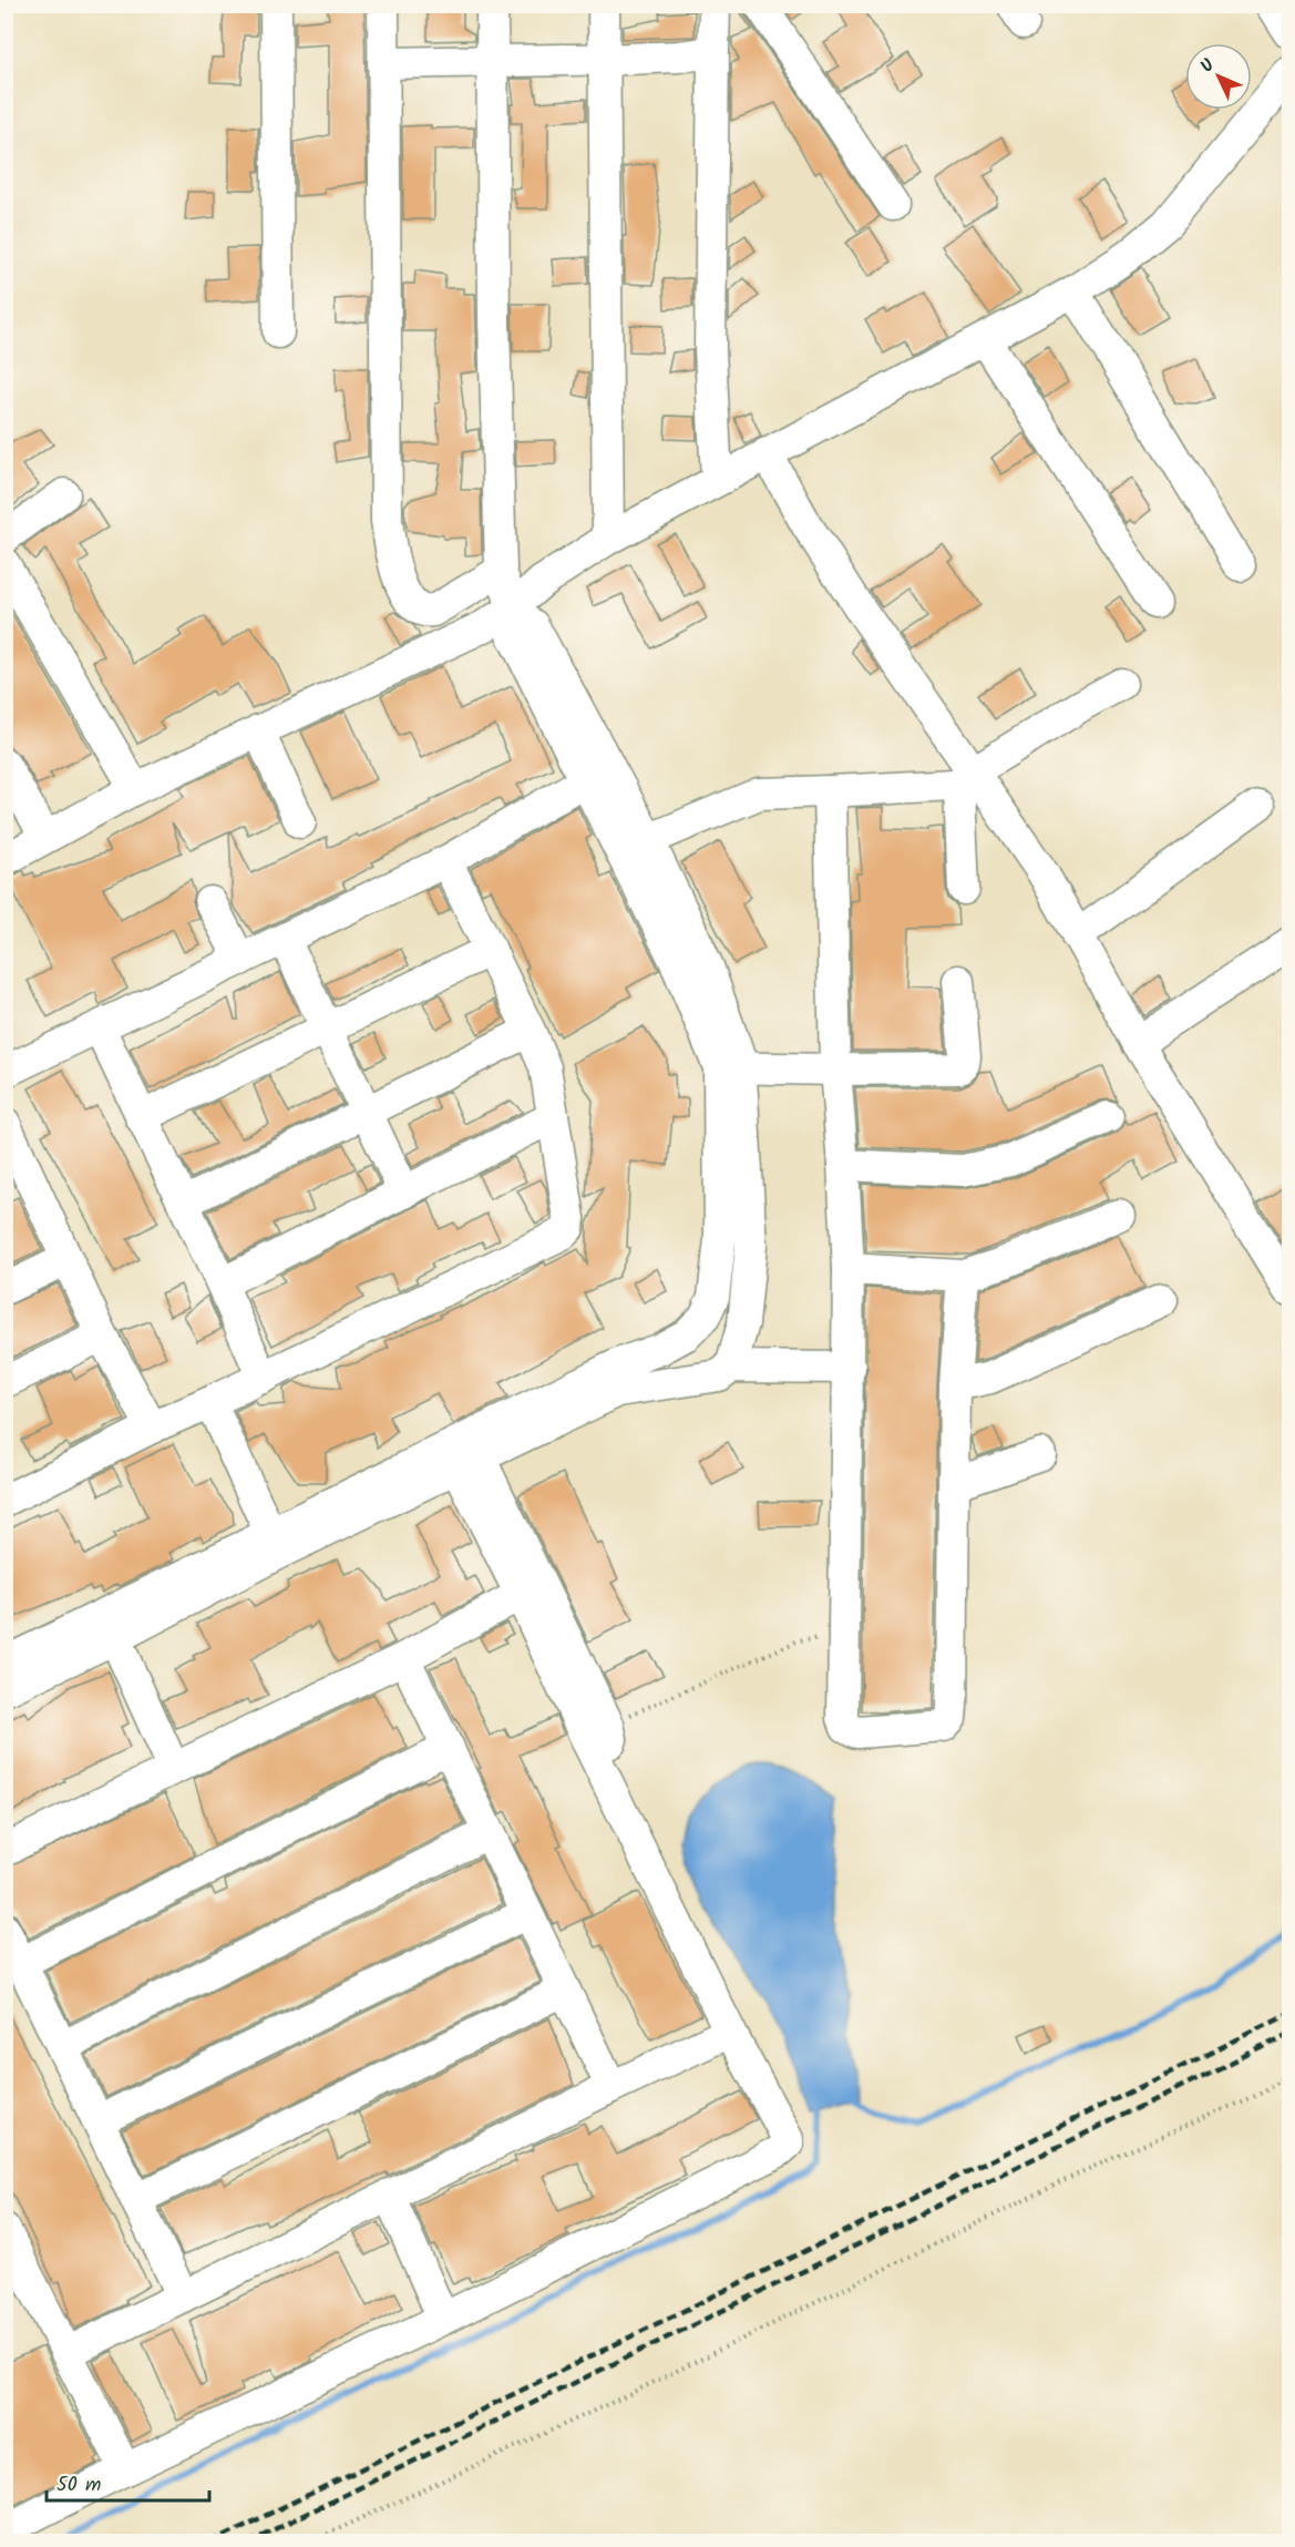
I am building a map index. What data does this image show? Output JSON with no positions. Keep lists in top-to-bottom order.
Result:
{
  "scale_bar": "50 m",
  "north": "top left"
}
